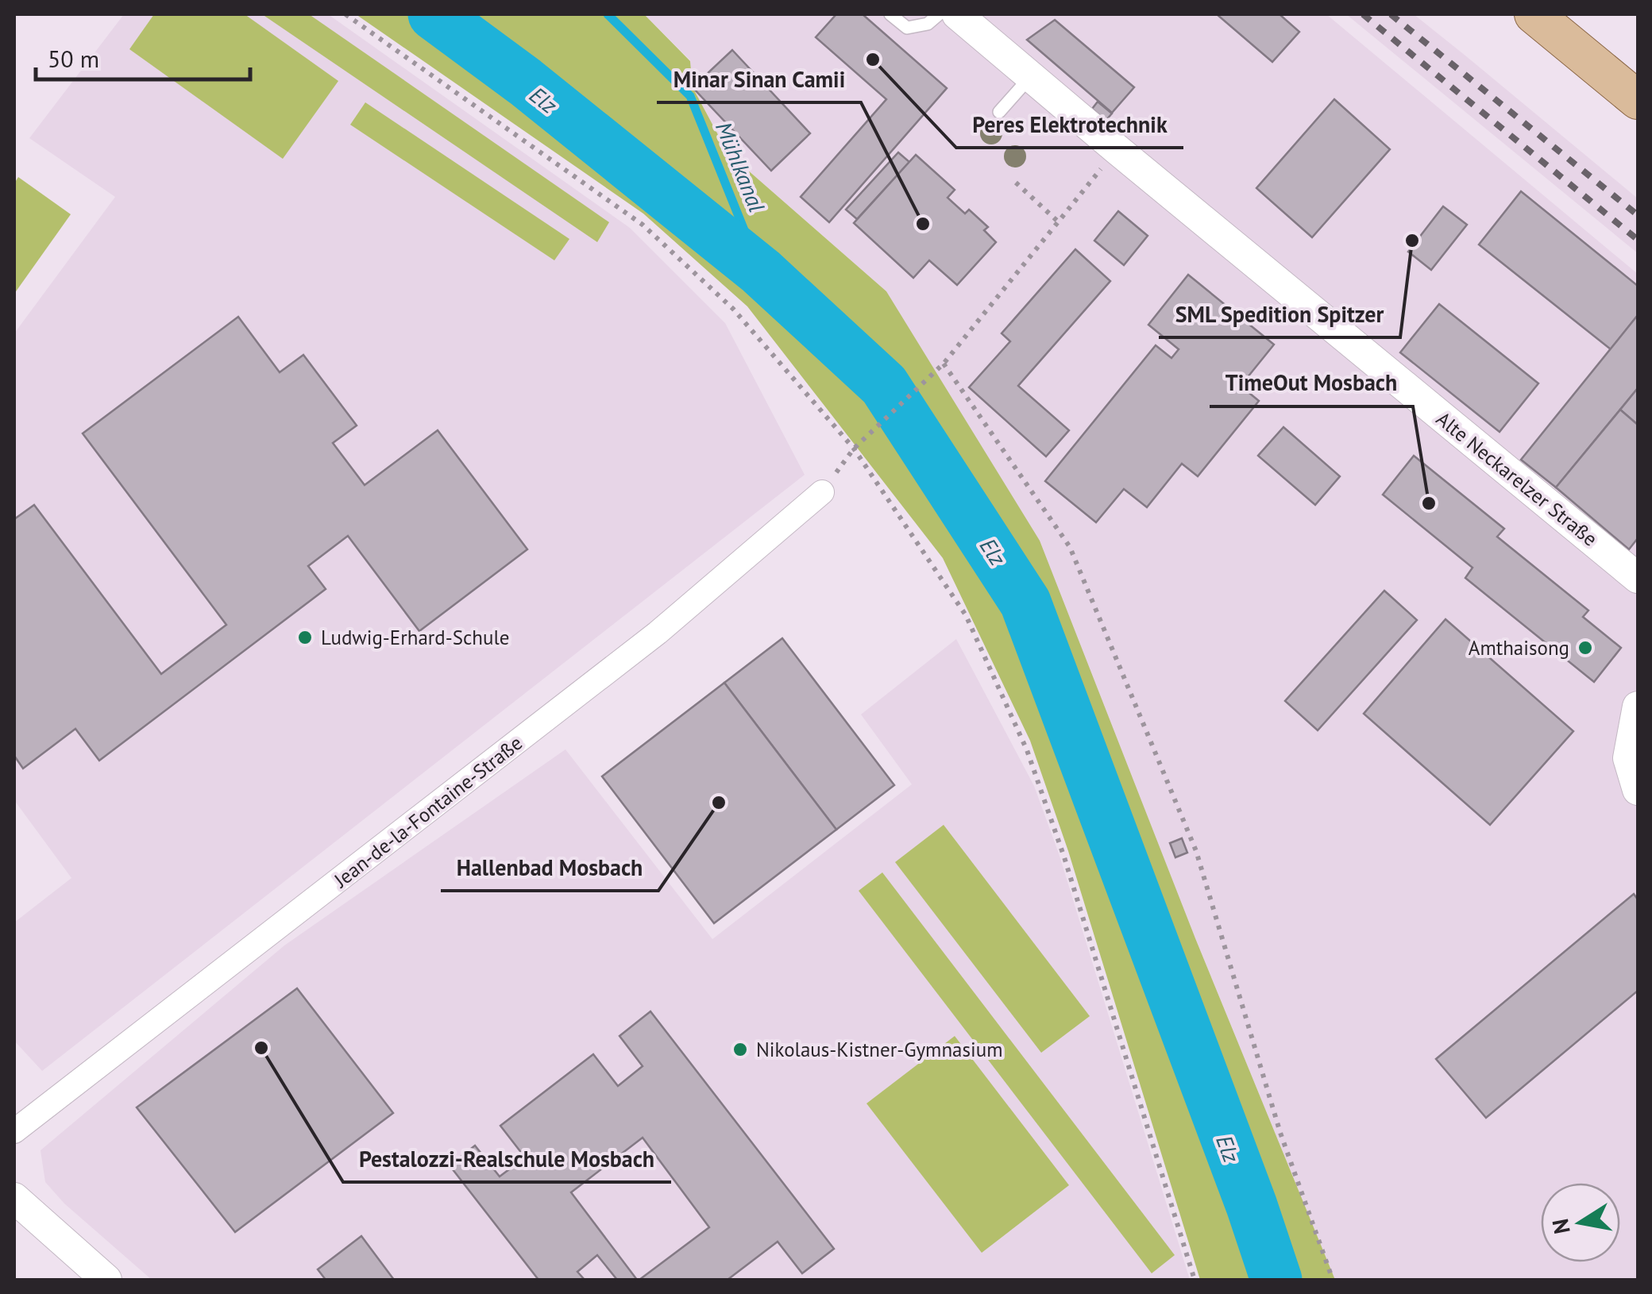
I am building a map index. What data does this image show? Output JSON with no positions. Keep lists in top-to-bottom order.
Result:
{
  "streets": {
    "street": ["Alte Neckarelzer Straße", "Jean-de-la-Fontaine-Straße"]
  },
  "water": ["Elz", "Mühlkanal"],
  "places": [
    "Peres Elektrotechnik",
    "Minar Sinan Camii",
    "SML Spedition Spitzer",
    "TimeOut Mosbach",
    "Ludwig-Erhard-Schule",
    "Amthaisong",
    "Hallenbad Mosbach",
    "Pestalozzi-Realschule Mosbach",
    "Nikolaus-Kistner-Gymnasium"
  ],
  "scale_bar": "50 m",
  "north": "left"
}
